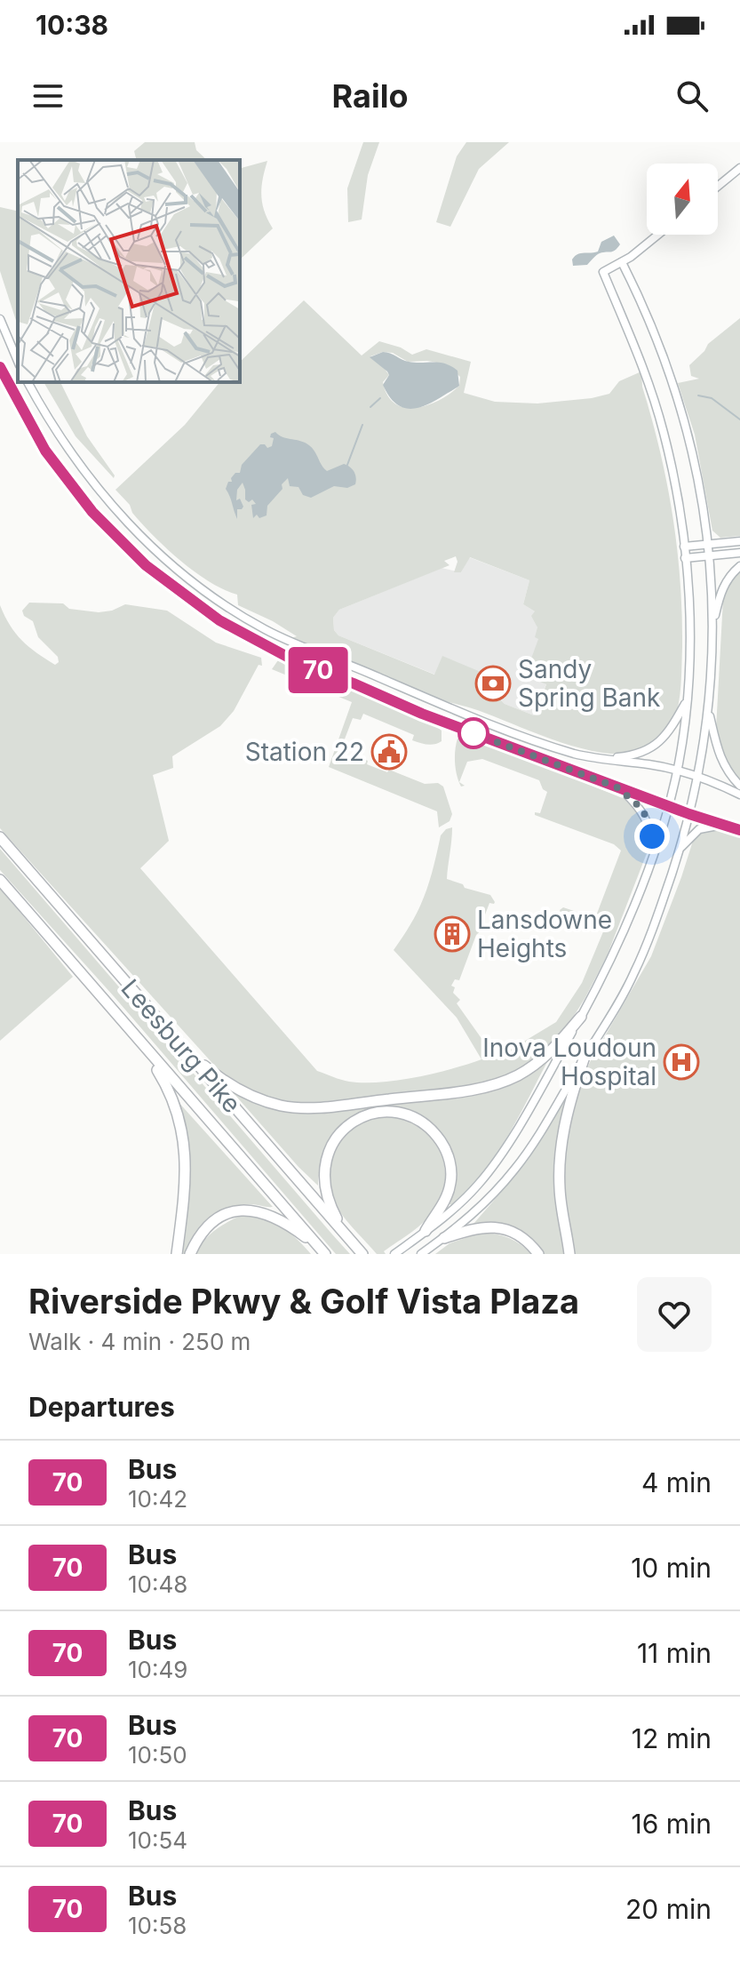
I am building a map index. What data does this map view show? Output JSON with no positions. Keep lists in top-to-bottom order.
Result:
{
  "streets": {
    "highway": ["Leesburg Pike"]
  },
  "places": {
    "bank": ["Sandy Spring Bank"],
    "public building": ["Station 22"],
    "building": ["Lansdowne Heights"],
    "hospital": ["Inova Loudoun Hospital"]
  },
  "lines": ["bus line 70"],
  "north": "top",
  "page": {
    "status": "10:38",
    "header": "Railo",
    "on_map": "70",
    "heading": [
      ["Riverside Pkwy & Golf Vista Plaza", "Walk · 4 min · 250 m"],
      "Departures"
    ],
    "list": [
      {
        "mark": "70",
        "name": "Bus",
        "note": "10:42",
        "value": "4 min"
      },
      {
        "mark": "70",
        "name": "Bus",
        "note": "10:48",
        "value": "10 min"
      },
      {
        "mark": "70",
        "name": "Bus",
        "note": "10:49",
        "value": "11 min"
      },
      {
        "mark": "70",
        "name": "Bus",
        "note": "10:50",
        "value": "12 min"
      },
      {
        "mark": "70",
        "name": "Bus",
        "note": "10:54",
        "value": "16 min"
      },
      {
        "mark": "70",
        "name": "Bus",
        "note": "10:58",
        "value": "20 min"
      }
    ]
  }
}
